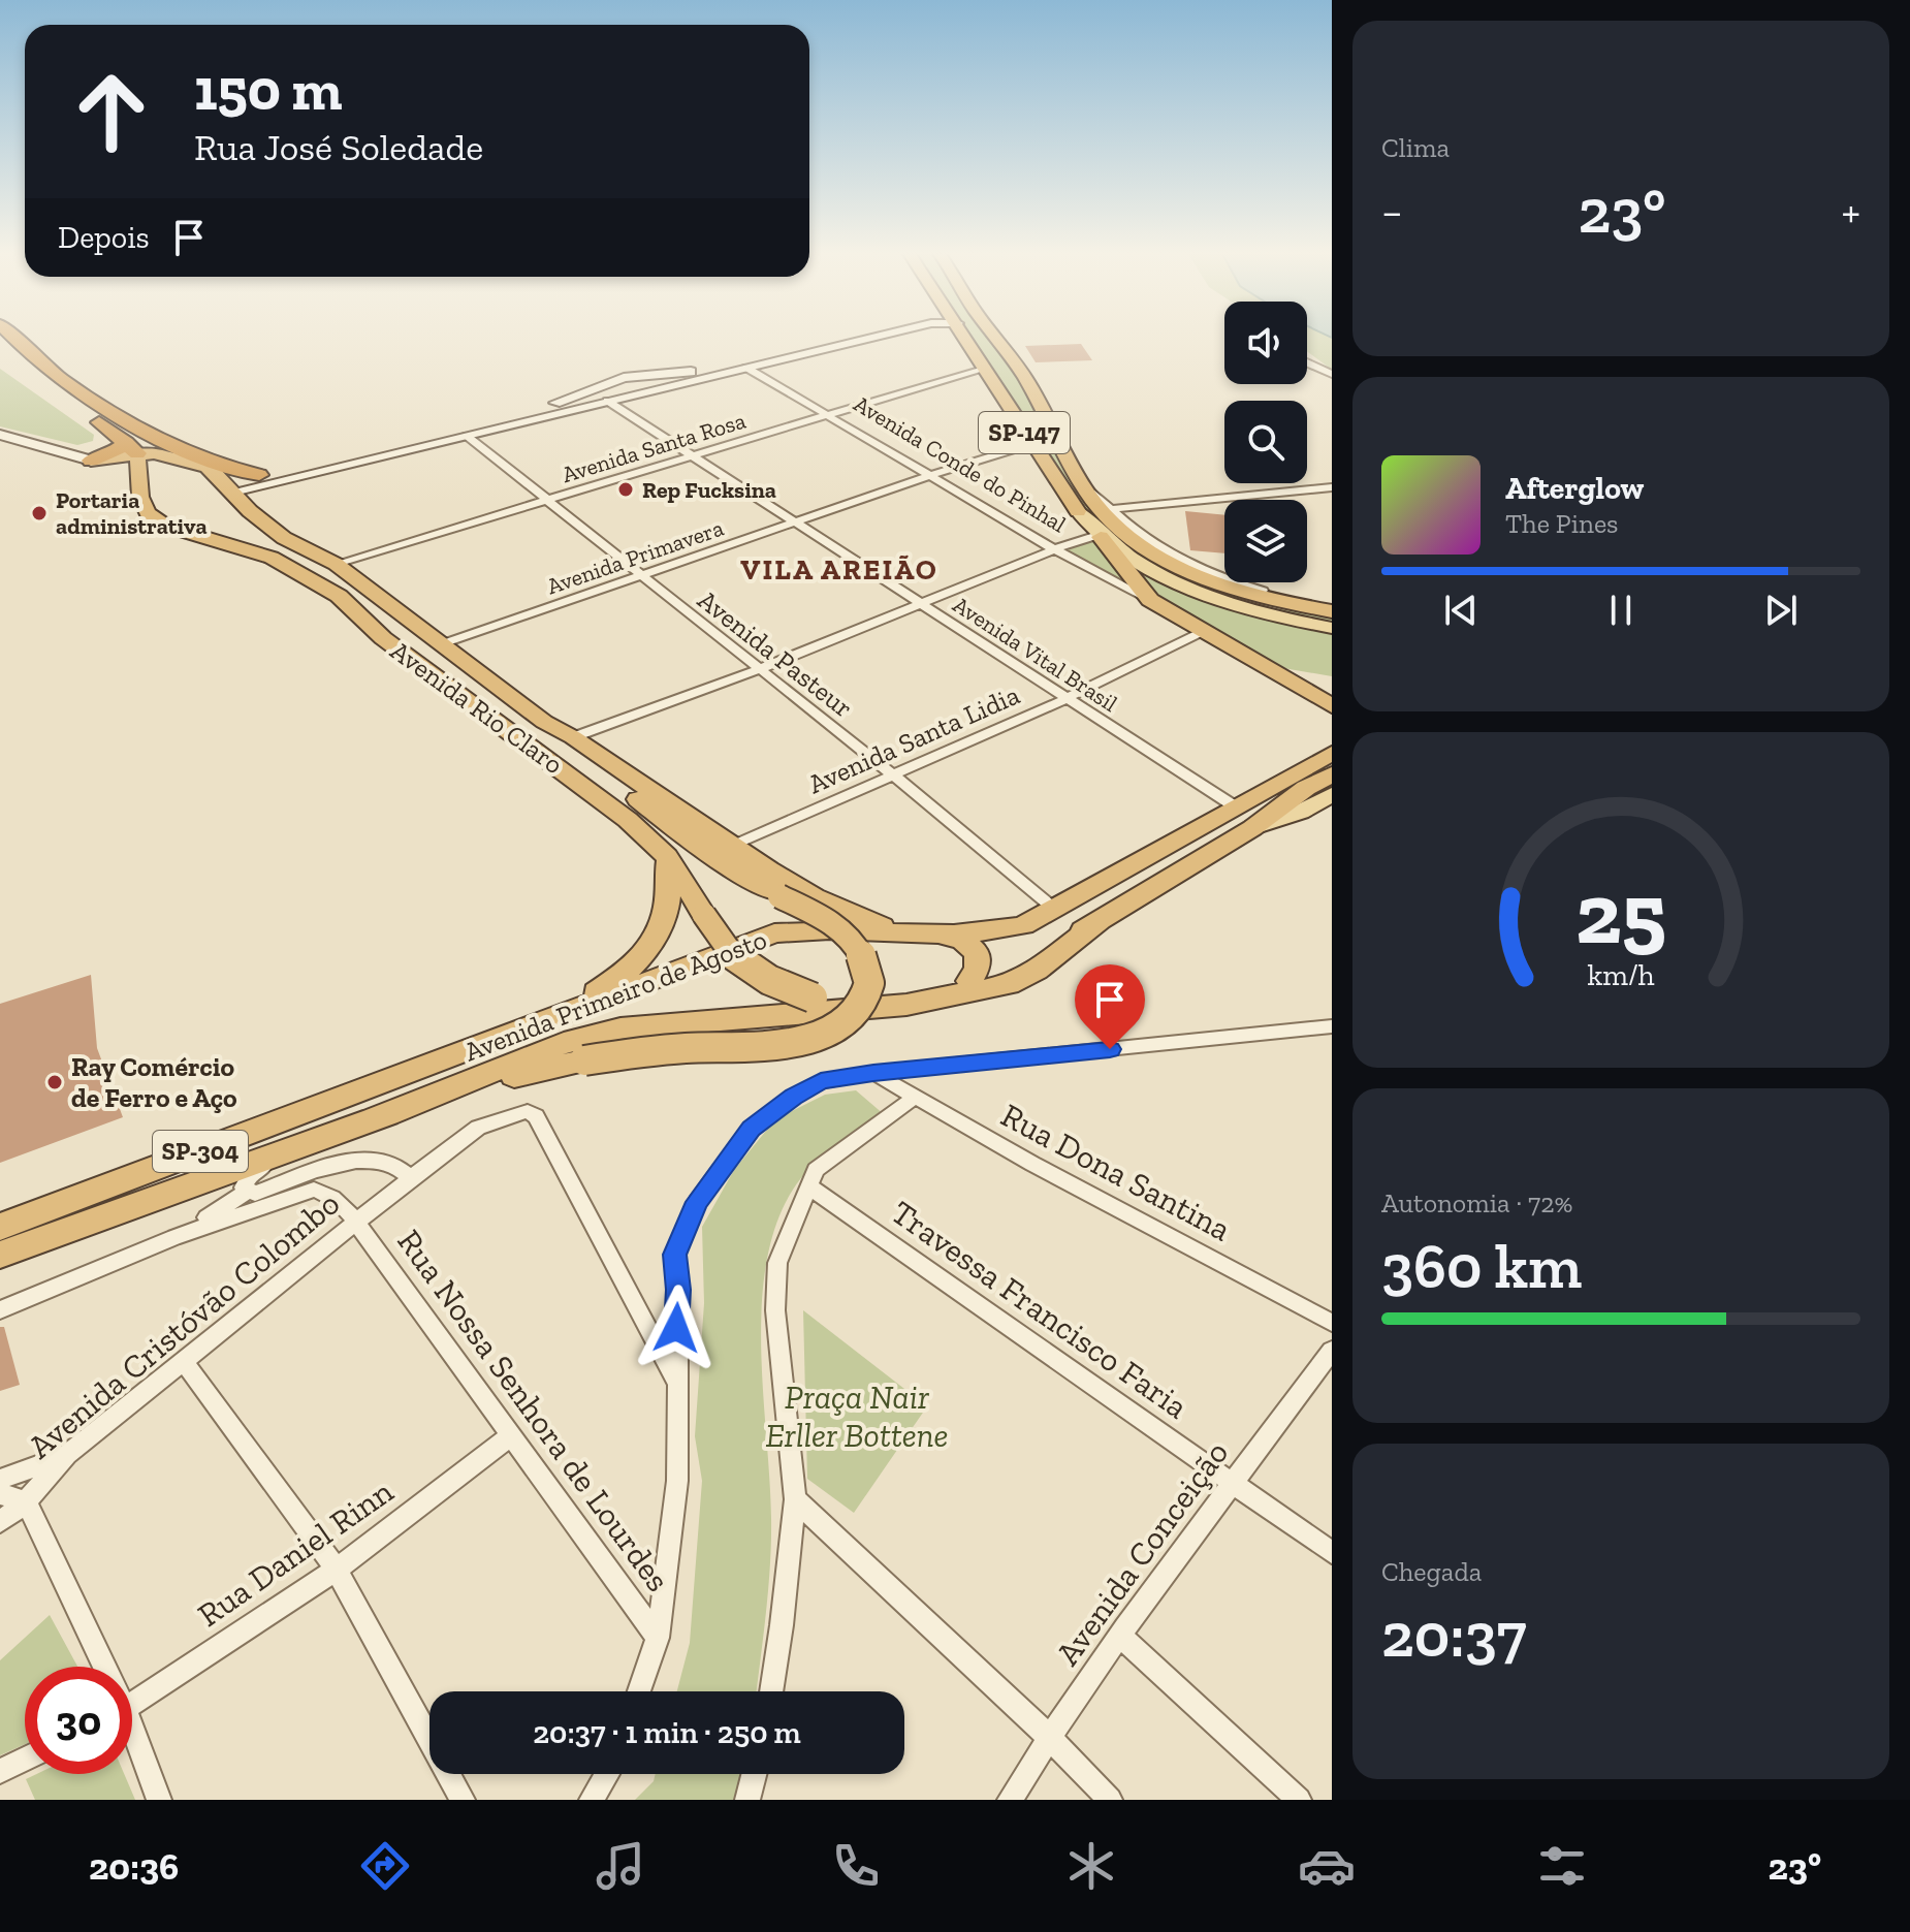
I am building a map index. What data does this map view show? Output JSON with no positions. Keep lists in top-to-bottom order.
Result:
{
  "streets": {
    "highway": [
      "SP-147",
      "Avenida Conde do Pinhal",
      "Avenida Rio Claro",
      "Avenida Primeiro de Agosto",
      "SP-304"
    ],
    "street": [
      "Avenida Santa Rosa",
      "Avenida Primavera",
      "Avenida Pasteur",
      "Avenida Vital Brasil",
      "Avenida Santa Lidia",
      "Rua Dona Santina",
      "Travessa Francisco Faria",
      "Avenida Cristóvão Colombo",
      "Rua Nossa Senhora de Lourdes",
      "Rua Daniel Rinn",
      "Avenida Conceição"
    ]
  },
  "crossings": [
    ["SP-147", "Avenida Santa Rosa"],
    ["SP-147", "Avenida Conde do Pinhal"],
    ["SP-147", "Avenida Primavera"],
    ["Avenida Santa Rosa", "Avenida Conde do Pinhal"],
    ["Avenida Santa Rosa", "Avenida Pasteur"],
    ["Avenida Santa Rosa", "Avenida Vital Brasil"],
    ["Avenida Santa Rosa", "Avenida Rio Claro"],
    ["Avenida Conde do Pinhal", "Avenida Primavera"],
    ["Avenida Conde do Pinhal", "Avenida Santa Lidia"],
    ["Avenida Primavera", "Avenida Pasteur"],
    ["Avenida Primavera", "Avenida Vital Brasil"],
    ["Avenida Primavera", "Avenida Rio Claro"],
    ["Avenida Pasteur", "Avenida Santa Lidia"],
    ["Avenida Pasteur", "Avenida Primeiro de Agosto"],
    ["Avenida Vital Brasil", "Avenida Santa Lidia"],
    ["Avenida Vital Brasil", "Avenida Primeiro de Agosto"],
    ["Avenida Rio Claro", "Avenida Santa Lidia"],
    ["Avenida Rio Claro", "Avenida Primeiro de Agosto"],
    ["Avenida Primeiro de Agosto", "SP-304"],
    ["Travessa Francisco Faria", "Avenida Conceição"],
    ["Avenida Cristóvão Colombo", "Rua Nossa Senhora de Lourdes"],
    ["Rua Nossa Senhora de Lourdes", "Rua Daniel Rinn"]
  ],
  "districts": ["VILA AREIÃO"],
  "parks": ["Praça Nair Erller Bottene"],
  "places": ["Rep Fucksina", "Portaria administrativa", "Ray Comércio de Ferro e Aço"],
  "page": {
    "tile": [
      "Clima",
      ["Autonomia · 72%", "360 km"],
      ["Chegada", "20:37"]
    ],
    "turn": ["150 m", "Rua José Soledade"],
    "heat": ["−", "23°", "+"],
    "then": "Depois",
    "song": ["Afterglow", "The Pines"],
    "limit": "30",
    "trip": "20:37 · 1 min · 250 m",
    "tabs": ["20:36", "23°"],
    "gauge": ["25", "km/h"]
  }
}
